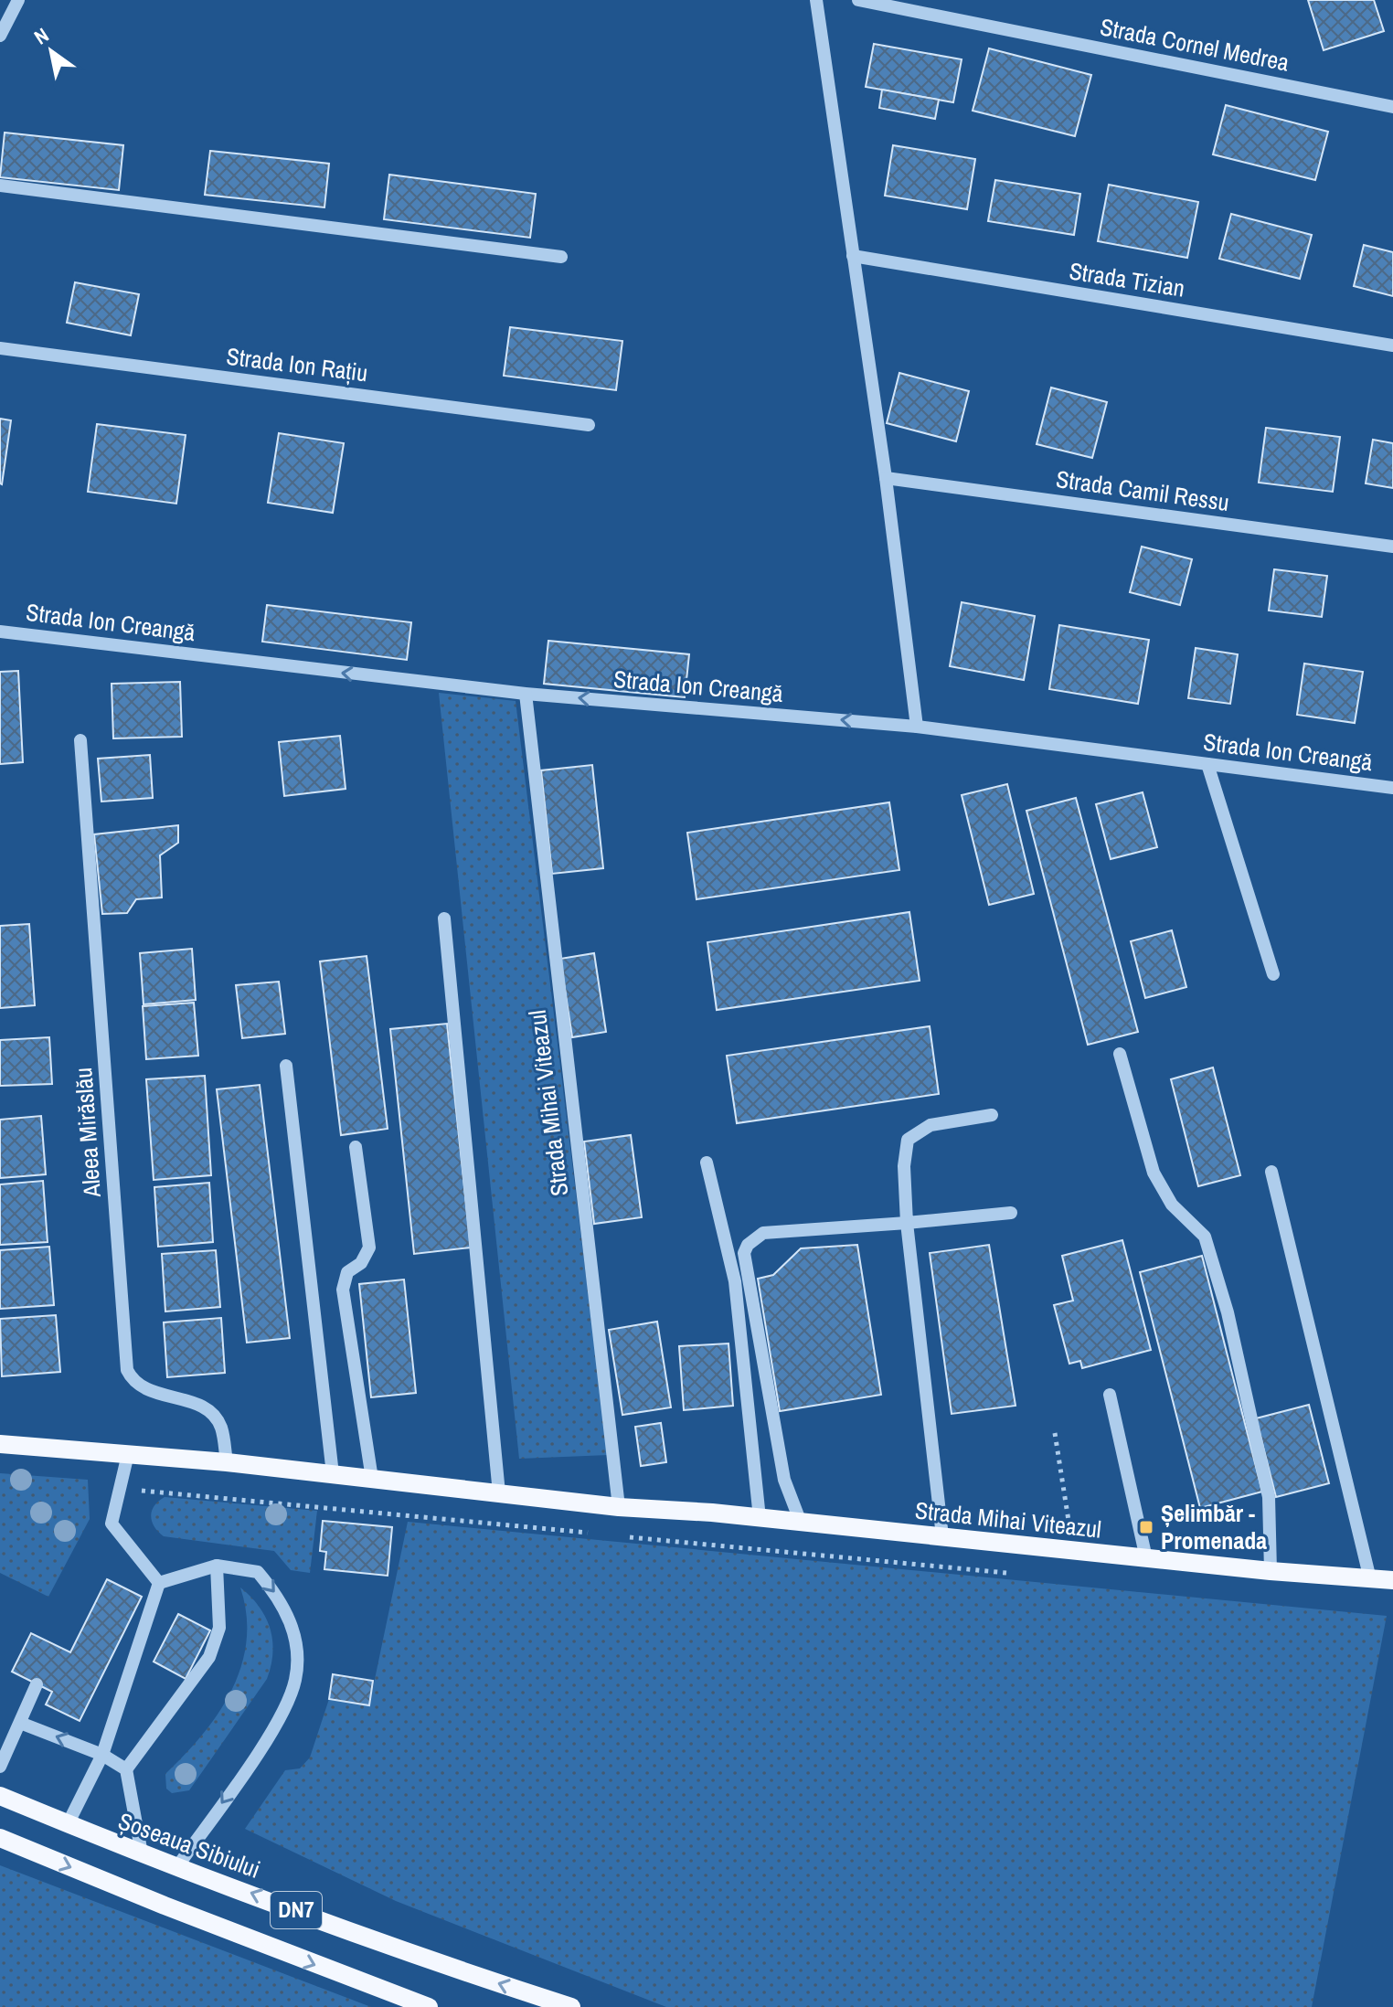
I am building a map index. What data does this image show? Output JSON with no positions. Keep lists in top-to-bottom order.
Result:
{
  "streets": {
    "main road": ["Strada Mihai Viteazul", "Șoseaua Sibiului", "DN7"],
    "street": [
      "Strada Cornel Medrea",
      "Strada Tizian",
      "Strada Ion Rațiu",
      "Strada Camil Ressu",
      "Strada Ion Creangă",
      "Aleea Mirăslău"
    ]
  },
  "crossings": [
    ["Strada Ion Creangă", "Strada Mihai Viteazul"],
    ["Strada Mihai Viteazul", "Aleea Mirăslău"]
  ],
  "one_way": ["Strada Ion Creangă"],
  "places": {
    "transit": ["Șelimbăr - Promenada"]
  },
  "north": "top left"
}
